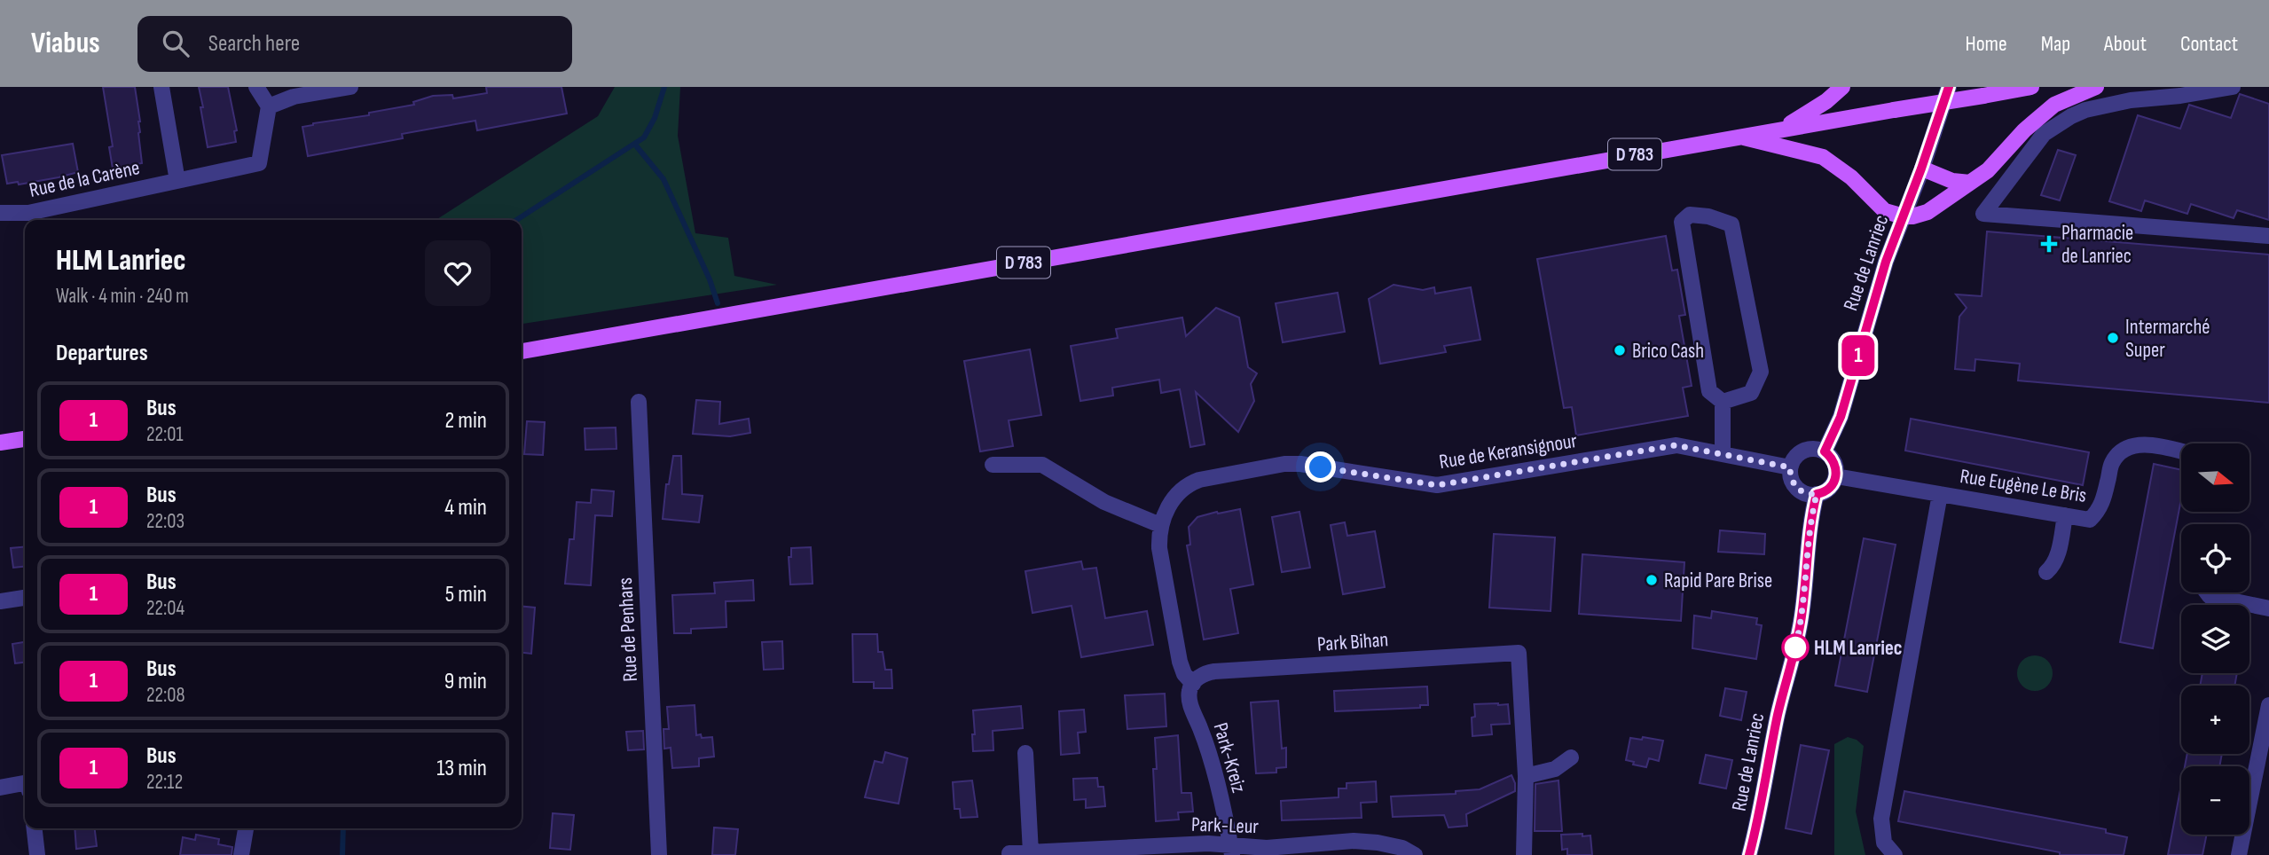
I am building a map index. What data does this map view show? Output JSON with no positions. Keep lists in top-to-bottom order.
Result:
{
  "streets": {
    "main road": ["D 783"],
    "street": [
      "Rue de la Carène",
      "Rue de Lanriec",
      "Rue de Keransignour",
      "Rue Eugène Le Bris",
      "Rue de Penhars",
      "Park Bihan",
      "Park-Kreiz",
      "Park-Leur"
    ]
  },
  "crossings": [
    ["Rue de Lanriec", "Rue de Keransignour"],
    ["Rue de Lanriec", "Rue Eugène Le Bris"],
    ["Rue de Keransignour", "Rue Eugène Le Bris"],
    ["Rue de Keransignour", "Park Bihan"],
    ["Rue de Keransignour", "Park-Kreiz"],
    ["Park Bihan", "Park-Kreiz"],
    ["Park-Kreiz", "Park-Leur"]
  ],
  "places": {
    "health": ["Pharmacie de Lanriec"],
    "other": [
      "Intermarché Super",
      "Brico Cash",
      "Rapid Pare Brise",
      "HLM Lanriec"
    ]
  },
  "lines": ["bus line 1"],
  "north": "right",
  "page": {
    "header": "Viabus",
    "search": "Search here",
    "nav": [
      "Home",
      "Map",
      "About",
      "Contact"
    ],
    "on_map": "1",
    "heading": [
      ["HLM Lanriec", "Walk · 4 min · 240 m"],
      "Departures"
    ],
    "list": [
      {
        "mark": "1",
        "name": "Bus",
        "note": "22:01",
        "value": "2 min"
      },
      {
        "mark": "1",
        "name": "Bus",
        "note": "22:03",
        "value": "4 min"
      },
      {
        "mark": "1",
        "name": "Bus",
        "note": "22:04",
        "value": "5 min"
      },
      {
        "mark": "1",
        "name": "Bus",
        "note": "22:08",
        "value": "9 min"
      },
      {
        "mark": "1",
        "name": "Bus",
        "note": "22:12",
        "value": "13 min"
      }
    ],
    "map_buttons": ["+", "−"]
  }
}
